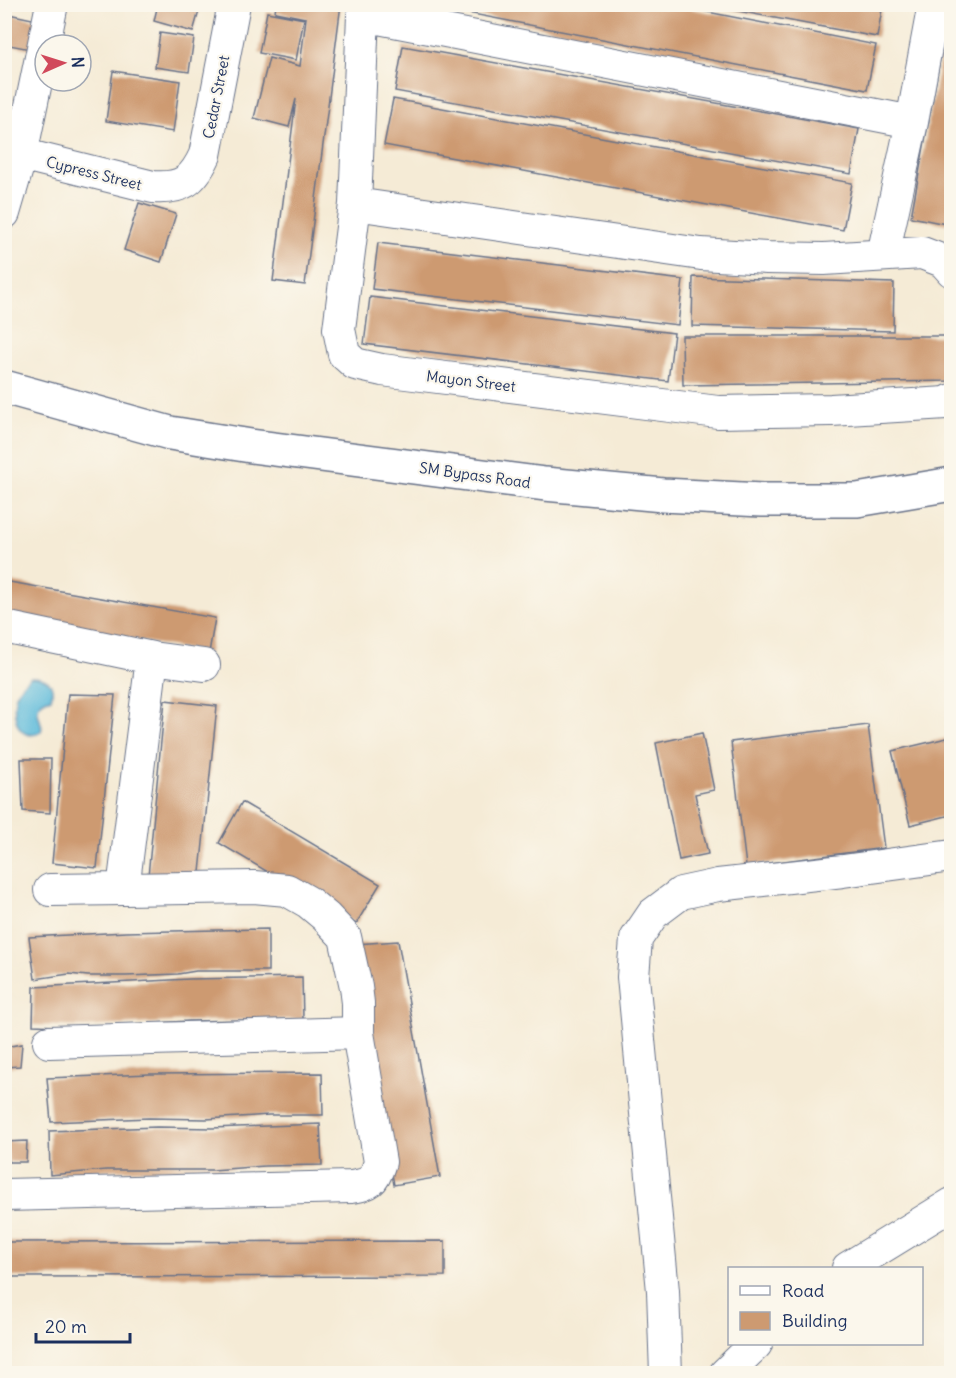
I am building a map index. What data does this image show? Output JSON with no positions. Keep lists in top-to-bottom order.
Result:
{
  "streets": {
    "street": [
      "Cedar Street",
      "Cypress Street",
      "Mayon Street",
      "SM Bypass Road"
    ]
  },
  "crossings": [
    ["Cedar Street", "Cypress Street"]
  ],
  "legend": ["Road", "Building"],
  "scale_bar": "20 m",
  "north": "right"
}
